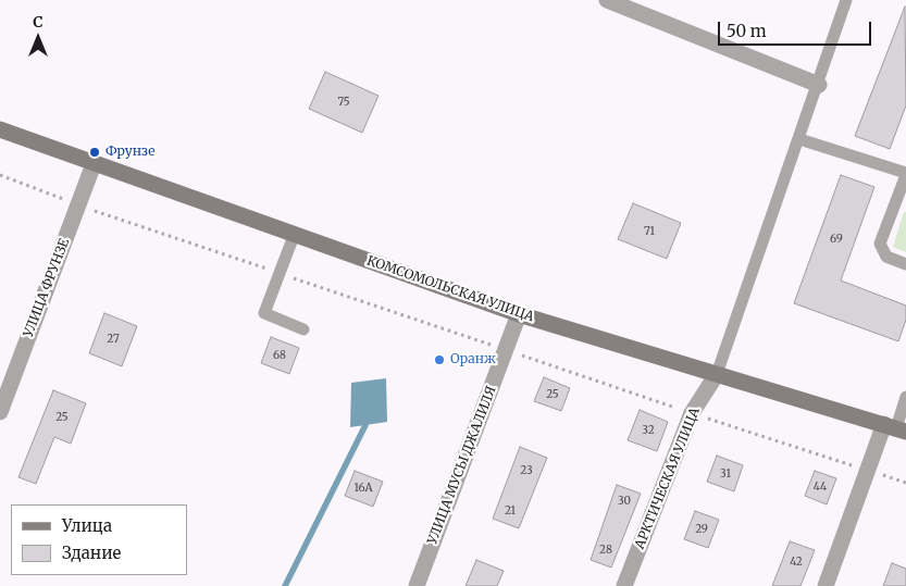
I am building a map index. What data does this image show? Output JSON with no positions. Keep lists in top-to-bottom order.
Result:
{
  "streets": {
    "street": [
      "УЛИЦА ФРУНЗЕ",
      "КОМСОМОЛЬСКАЯ УЛИЦА",
      "УЛИЦА МУСЫ ДЖАЛИЛЯ",
      "АРКТИЧЕСКАЯ УЛИЦА"
    ]
  },
  "crossings": [
    ["УЛИЦА ФРУНЗЕ", "КОМСОМОЛЬСКАЯ УЛИЦА"],
    ["КОМСОМОЛЬСКАЯ УЛИЦА", "УЛИЦА МУСЫ ДЖАЛИЛЯ"],
    ["КОМСОМОЛЬСКАЯ УЛИЦА", "АРКТИЧЕСКАЯ УЛИЦА"]
  ],
  "places": ["Фрунзе", "Оранж"],
  "house_numbers": [
    "75",
    "71",
    "69",
    "27",
    "68",
    "25",
    "25",
    "32",
    "23",
    "31",
    "44",
    "16А",
    "30",
    "21",
    "29",
    "28",
    "42"
  ],
  "legend": ["Улица", "Здание"],
  "scale_bar": "50 m",
  "north": "top"
}
